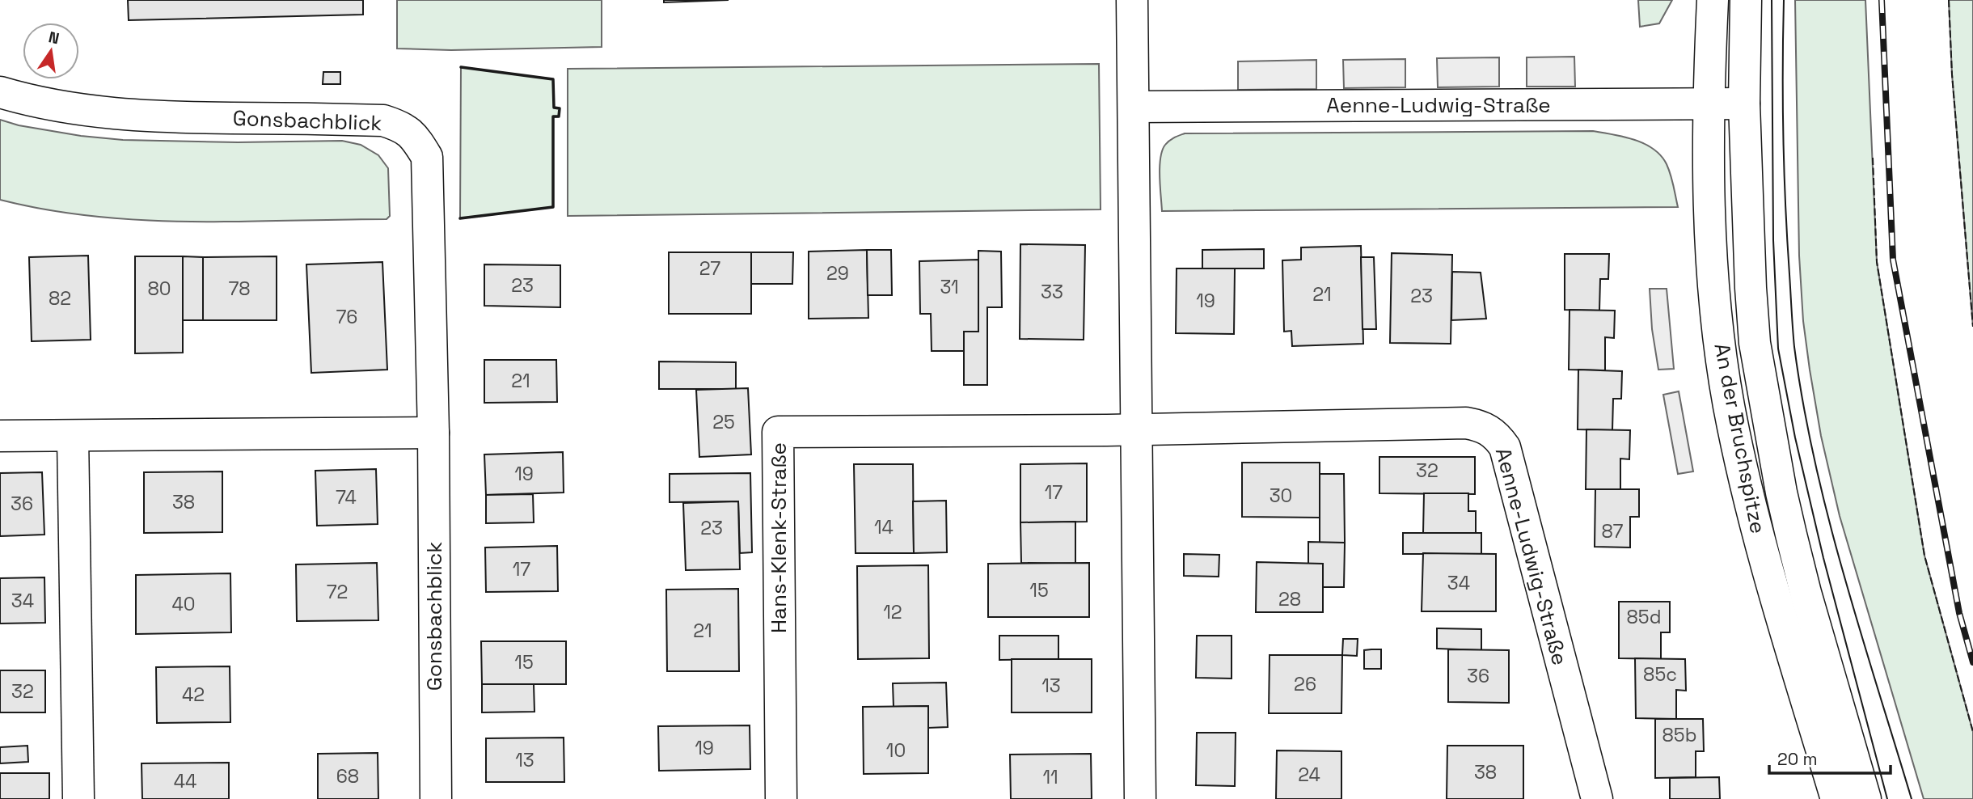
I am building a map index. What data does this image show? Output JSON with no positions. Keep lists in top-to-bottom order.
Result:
{
  "streets": {
    "street": [
      "Aenne-Ludwig-Straße",
      "Gonsbachblick",
      "An der Bruchspitze",
      "Hans-Klenk-Straße"
    ]
  },
  "crossings": [
    ["Aenne-Ludwig-Straße", "An der Bruchspitze"],
    ["Aenne-Ludwig-Straße", "Hans-Klenk-Straße"]
  ],
  "house_numbers": [
    "27",
    "29",
    "23",
    "31",
    "80",
    "78",
    "33",
    "21",
    "23",
    "82",
    "19",
    "76",
    "21",
    "25",
    "32",
    "19",
    "17",
    "30",
    "74",
    "38",
    "36",
    "14",
    "23",
    "87",
    "17",
    "34",
    "15",
    "72",
    "28",
    "34",
    "40",
    "12",
    "85d",
    "21",
    "15",
    "85c",
    "36",
    "26",
    "13",
    "32",
    "42",
    "85b",
    "19",
    "10",
    "13",
    "38",
    "24",
    "68",
    "11",
    "44"
  ],
  "scale_bar": "20 m",
  "north": "top"
}
